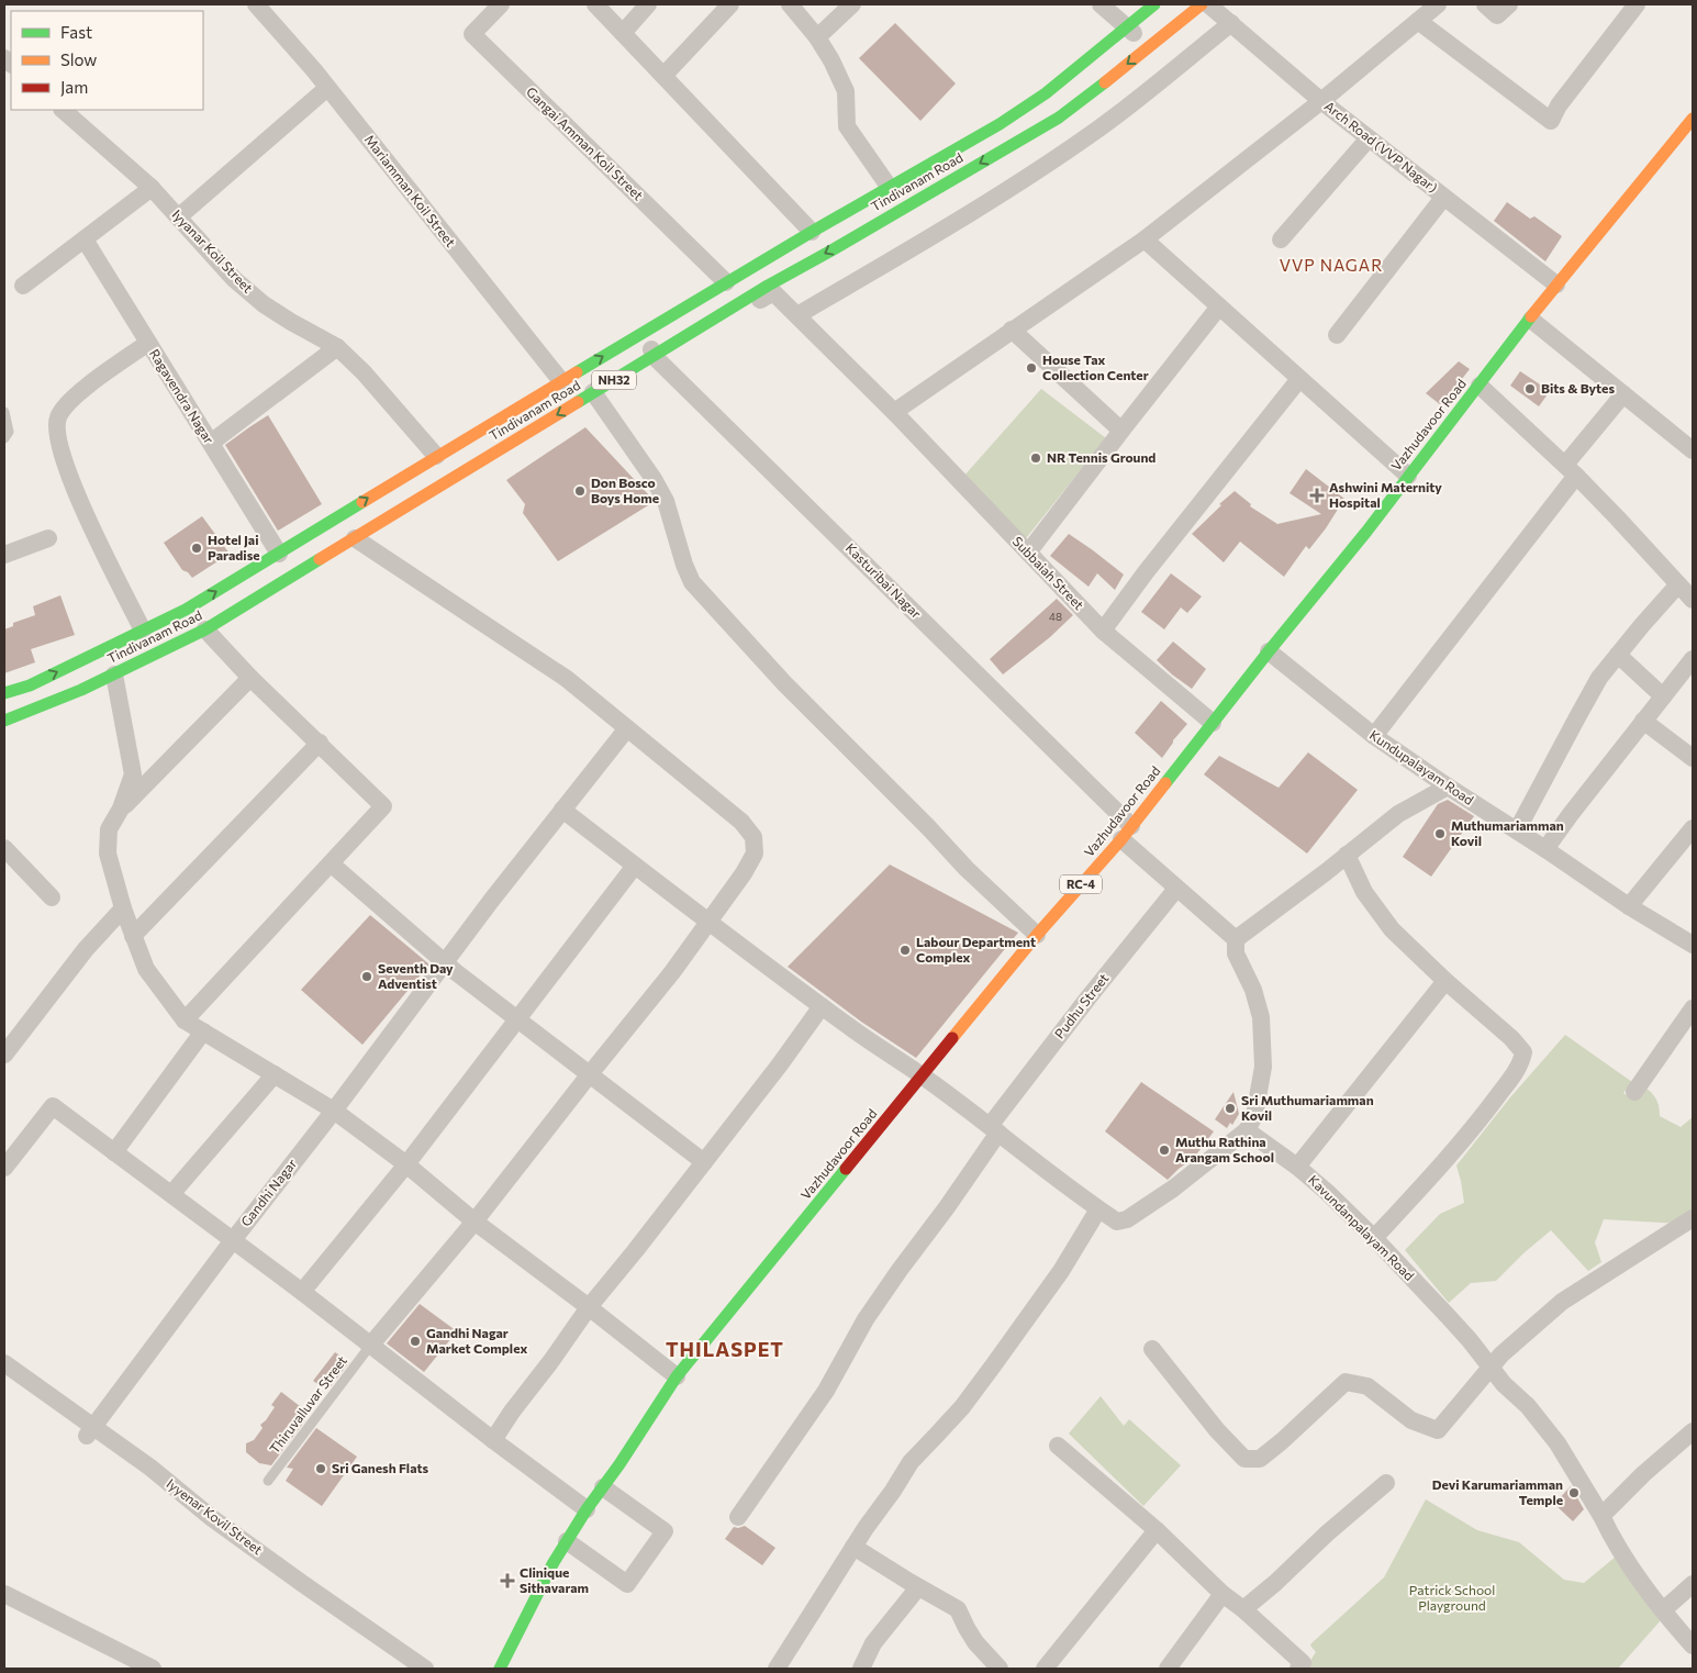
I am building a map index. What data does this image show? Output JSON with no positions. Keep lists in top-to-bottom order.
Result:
{
  "streets": {
    "main road": [
      "Tindivanam Road",
      "NH32",
      "Vazhudavoor Road",
      "RC-4"
    ],
    "street": [
      "Gangai Amman Koil Street",
      "Arch Road (VVP Nagar)",
      "Mariamman Koil Street",
      "Iyyanar Koil Street",
      "Ragavendra Nagar",
      "Subbaiah Street",
      "Kasturibai Nagar",
      "Kundupalayam Road",
      "Pudhu Street",
      "Gandhi Nagar",
      "Kavundanpalayam Road",
      "Iyyenar Kovil Street"
    ],
    "lane": ["Thiruvalluvar Street"]
  },
  "crossings": [
    ["Gangai Amman Koil Street", "NH32"],
    ["Arch Road (VVP Nagar)", "Vazhudavoor Road"],
    ["Tindivanam Road", "Subbaiah Street"],
    ["Tindivanam Road", "Kasturibai Nagar"],
    ["Mariamman Koil Street", "NH32"],
    ["Iyyanar Koil Street", "NH32"],
    ["NH32", "Ragavendra Nagar"],
    ["NH32", "Kasturibai Nagar"],
    ["Vazhudavoor Road", "Subbaiah Street"],
    ["Vazhudavoor Road", "Kasturibai Nagar"],
    ["Vazhudavoor Road", "Kundupalayam Road"],
    ["Vazhudavoor Road", "Gandhi Nagar"],
    ["Subbaiah Street", "Kasturibai Nagar"],
    ["Gandhi Nagar", "Thiruvalluvar Street"]
  ],
  "districts": ["VVP NAGAR", "THILASPET"],
  "parks": ["Patrick School Playground"],
  "places": {
    "other": [
      "House Tax Collection Center",
      "Bits & Bytes",
      "NR Tennis Ground",
      "Don Bosco Boys Home",
      "Hotel Jai Paradise",
      "Muthumariamman Kovil",
      "Labour Department Complex",
      "Seventh Day Adventist",
      "Sri Muthumariamman Kovil",
      "Muthu Rathina Arangam School",
      "Gandhi Nagar Market Complex",
      "Sri Ganesh Flats",
      "Devi Karumariamman Temple"
    ],
    "health": ["Ashwini Maternity Hospital", "Clinique Sithavaram"]
  },
  "house_numbers": ["48"],
  "legend": ["Fast", "Slow", "Jam"]
}
